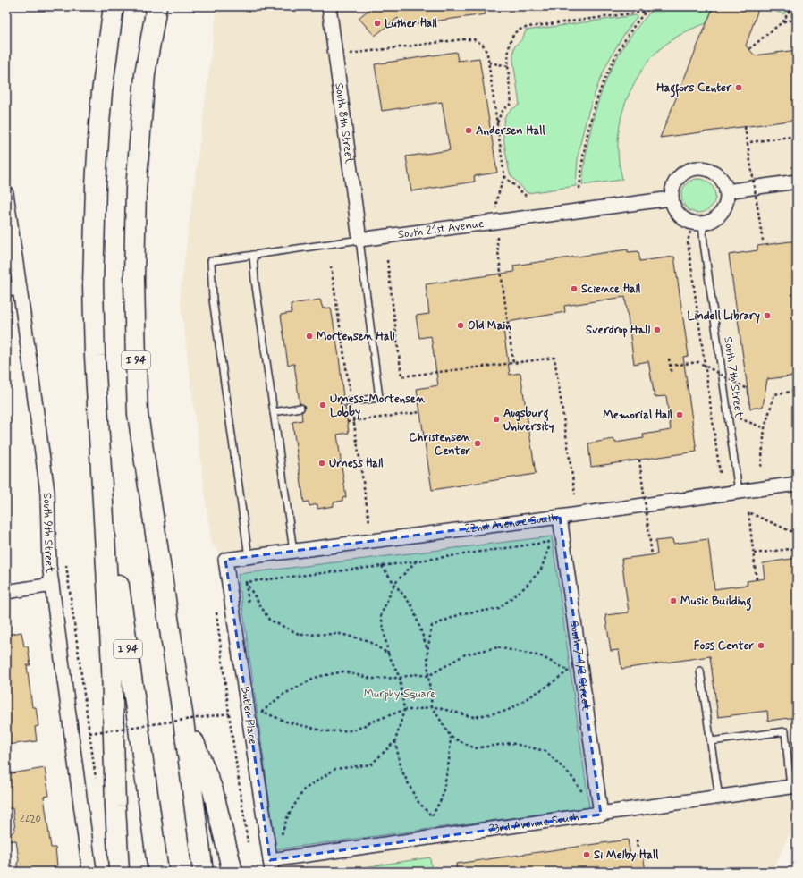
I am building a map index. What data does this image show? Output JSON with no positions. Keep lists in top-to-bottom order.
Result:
{
  "streets": {
    "highway": ["I 94"],
    "street": [
      "South 8th Street",
      "South 21st Avenue",
      "22nd Avenue South",
      "South 9th Street",
      "South 7 1/2 Street",
      "Butler Place",
      "23rd Avenue South"
    ],
    "lane": ["South 7th Street"]
  },
  "crossings": [
    ["South 8th Street", "South 21st Avenue"],
    ["South 21st Avenue", "South 7th Street"],
    ["South 21st Avenue", "22nd Avenue South"],
    ["South 7th Street", "22nd Avenue South"],
    ["22nd Avenue South", "South 7 1/2 Street"],
    ["22nd Avenue South", "Butler Place"],
    ["South 7 1/2 Street", "23rd Avenue South"],
    ["Butler Place", "23rd Avenue South"]
  ],
  "parks": ["Murphy Square"],
  "places": [
    "Luther Hall",
    "Hagfors Center",
    "Andersen Hall",
    "Science Hall",
    "Lindell Library",
    "Old Main",
    "Sverdrup Hall",
    "Mortensen Hall",
    "Urness-Mortensen Lobby",
    "Memorial Hall",
    "Augsburg University",
    "Christensen Center",
    "Urness Hall",
    "Music Building",
    "Foss Center",
    "Si Melby Hall"
  ],
  "house_numbers": ["2220"]
}
